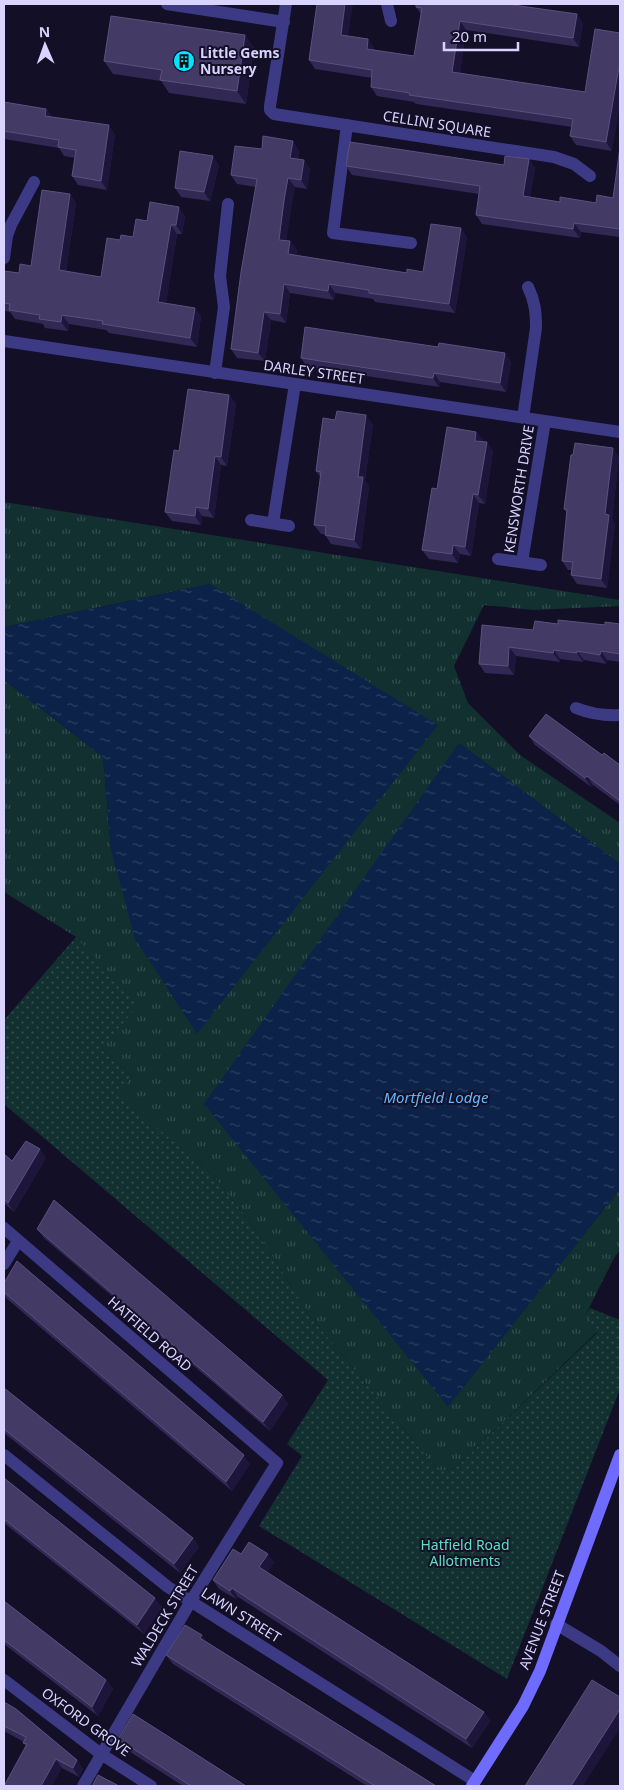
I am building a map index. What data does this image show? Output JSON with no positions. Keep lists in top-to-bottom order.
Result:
{
  "streets": {
    "street": [
      "CELLINI SQUARE",
      "DARLEY STREET",
      "KENSWORTH DRIVE",
      "HATFIELD ROAD",
      "LAWN STREET",
      "WALDECK STREET",
      "AVENUE STREET",
      "OXFORD GROVE"
    ]
  },
  "crossings": [
    ["DARLEY STREET", "KENSWORTH DRIVE"],
    ["HATFIELD ROAD", "WALDECK STREET"],
    ["LAWN STREET", "WALDECK STREET"],
    ["LAWN STREET", "AVENUE STREET"],
    ["WALDECK STREET", "OXFORD GROVE"]
  ],
  "water": ["Mortfield Lodge"],
  "parks": ["Hatfield Road Allotments"],
  "places": {
    "building": ["Little Gems Nursery"]
  },
  "scale_bar": "20 m",
  "north": "top"
}
